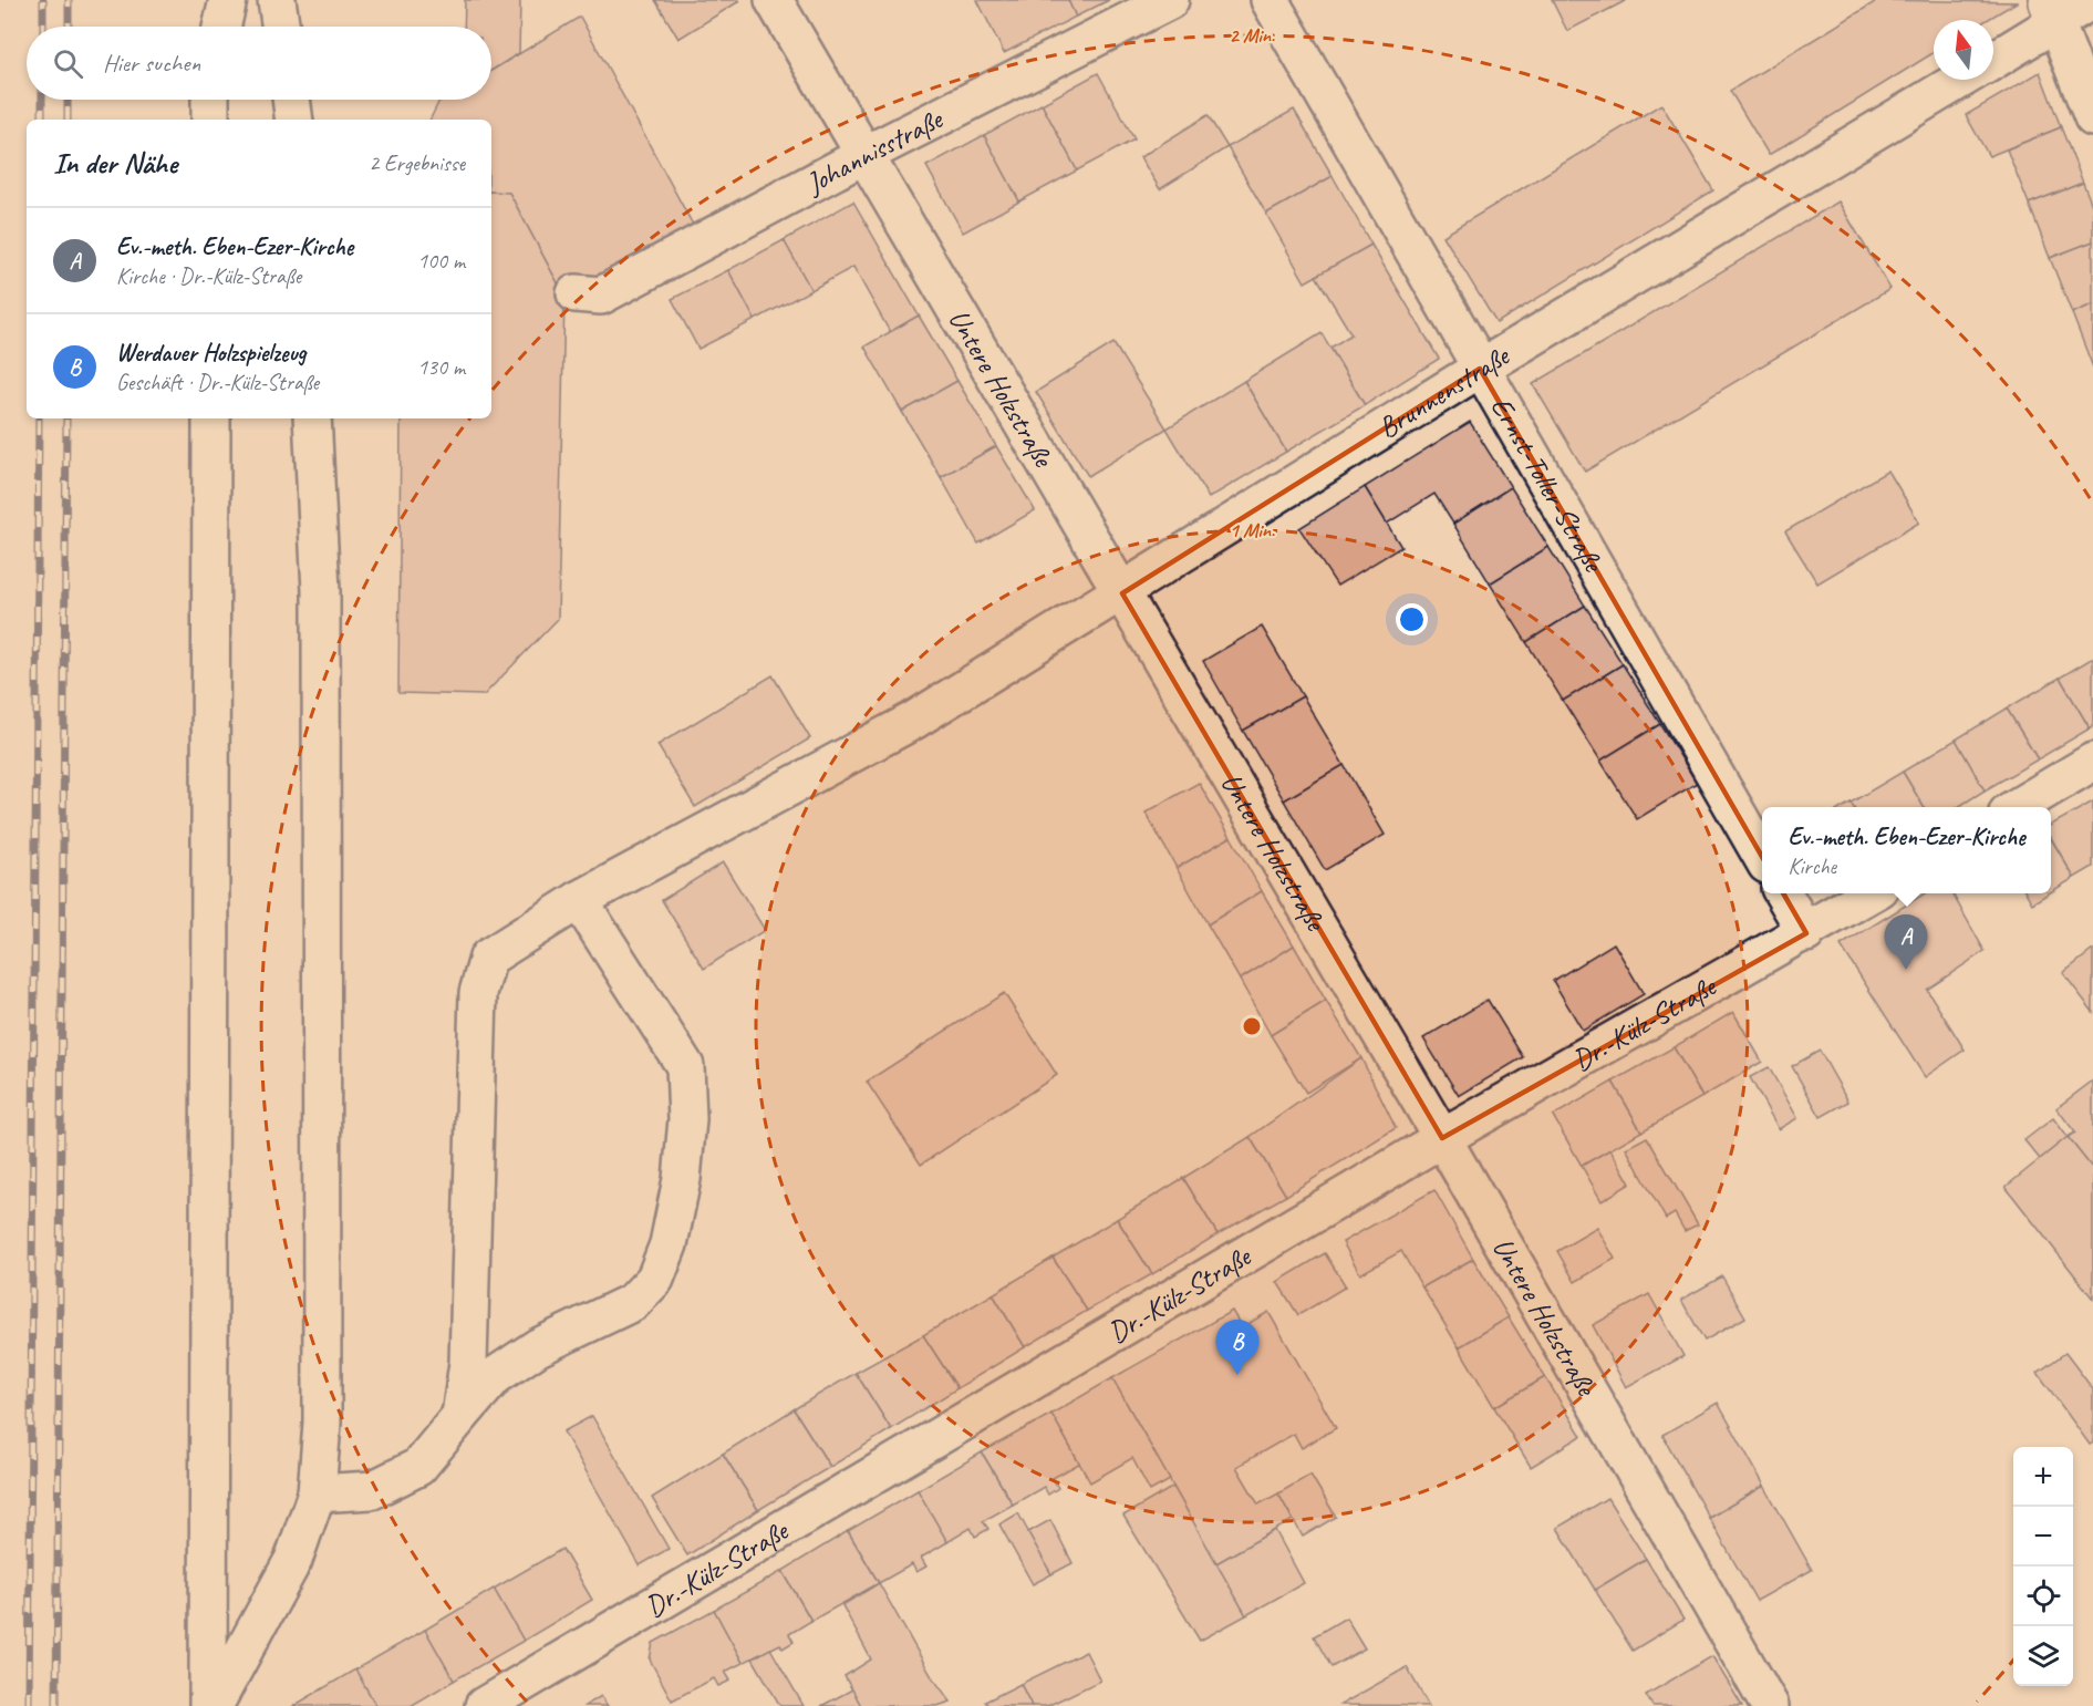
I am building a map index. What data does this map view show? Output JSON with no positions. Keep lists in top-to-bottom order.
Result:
{
  "streets": {
    "street": [
      "Johannisstraße",
      "Untere Holzstraße",
      "Brunnenstraße",
      "Ernst-Toller-Straße",
      "Dr.-Külz-Straße"
    ]
  },
  "crossings": [
    ["Johannisstraße", "Untere Holzstraße"],
    ["Untere Holzstraße", "Brunnenstraße"],
    ["Untere Holzstraße", "Dr.-Külz-Straße"],
    ["Brunnenstraße", "Ernst-Toller-Straße"]
  ],
  "north": "top",
  "page": {
    "search": "Hier suchen",
    "heading": ["In der Nähe", "2 Ergebnisse"],
    "list": [
      {
        "mark": "A",
        "name": "Ev.-meth. Eben-Ezer-Kirche",
        "note": "Kirche · Dr.-Külz-Straße",
        "value": "100 m"
      },
      {
        "mark": "B",
        "name": "Werdauer Holzspielzeug",
        "note": "Geschäft · Dr.-Külz-Straße",
        "value": "130 m"
      }
    ],
    "popup": ["Ev.-meth. Eben-Ezer-Kirche", "Kirche"],
    "pins": ["A", "B"],
    "map_buttons": ["+", "−"]
  },
  "rings": ["2 Min.", "1 Min."]
}
